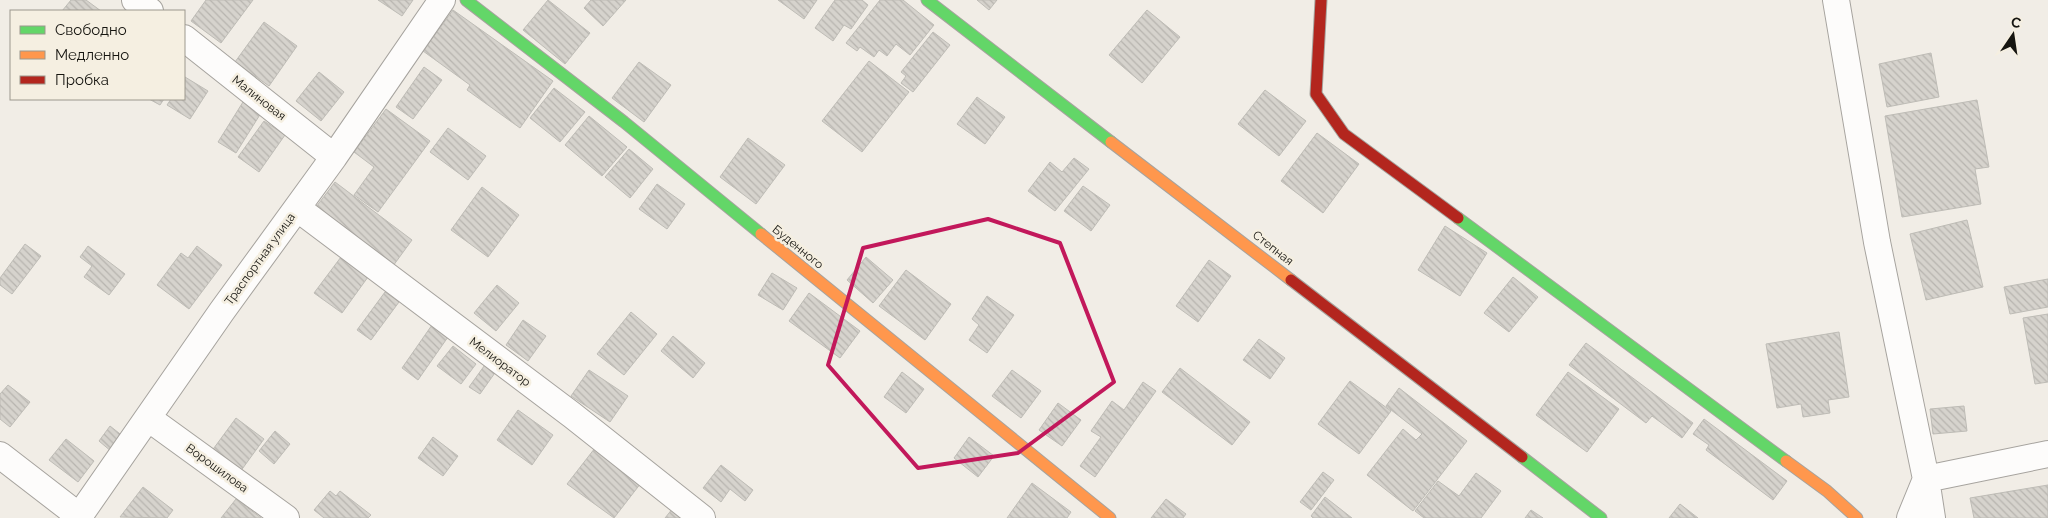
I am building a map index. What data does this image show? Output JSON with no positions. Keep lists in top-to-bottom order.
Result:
{
  "streets": {
    "street": [
      "Малиновая",
      "Буденного",
      "Степная",
      "Траспортная улица",
      "Мелиоратор",
      "Ворошилова"
    ]
  },
  "crossings": [
    ["Малиновая", "Траспортная улица"],
    ["Траспортная улица", "Мелиоратор"],
    ["Траспортная улица", "Ворошилова"]
  ],
  "legend": ["Свободно", "Медленно", "Пробка"],
  "north": "top"
}
